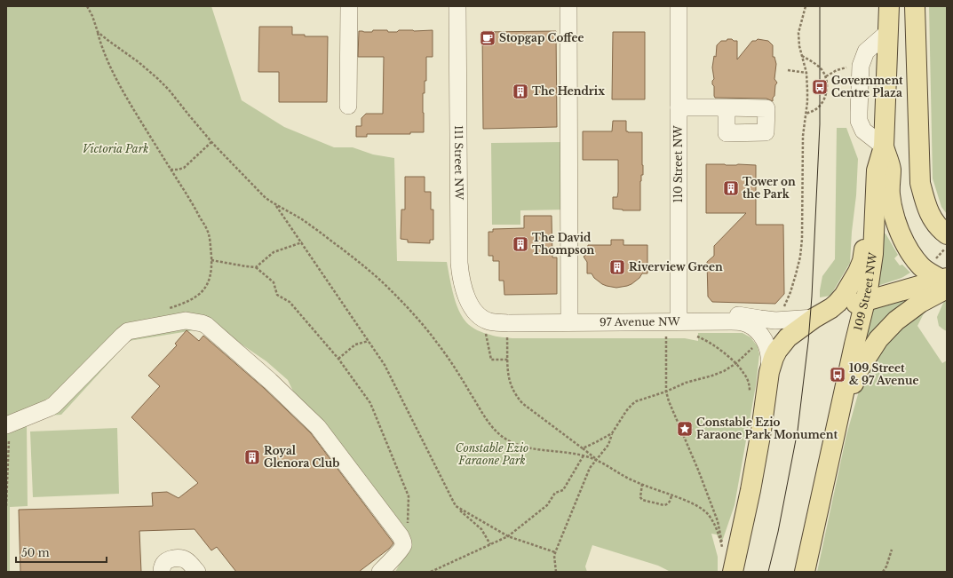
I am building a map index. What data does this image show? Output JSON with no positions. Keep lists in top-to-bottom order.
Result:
{
  "streets": {
    "main road": ["109 Street NW", "97 Avenue NW"],
    "street": ["111 Street NW", "110 Street NW"]
  },
  "crossings": [
    ["111 Street NW", "97 Avenue NW"],
    ["110 Street NW", "97 Avenue NW"],
    ["109 Street NW", "97 Avenue NW"]
  ],
  "parks": ["Victoria Park", "Constable Ezio Faraone Park"],
  "places": {
    "cafe": ["Stopgap Coffee"],
    "bus stop": ["Government Centre Plaza", "109 Street & 97 Avenue"],
    "building": [
      "The Hendrix",
      "Tower on the Park",
      "The David Thompson",
      "Riverview Green",
      "Royal Glenora Club"
    ],
    "place": ["Constable Ezio Faraone Park Monument"]
  },
  "scale_bar": "50 m"
}
